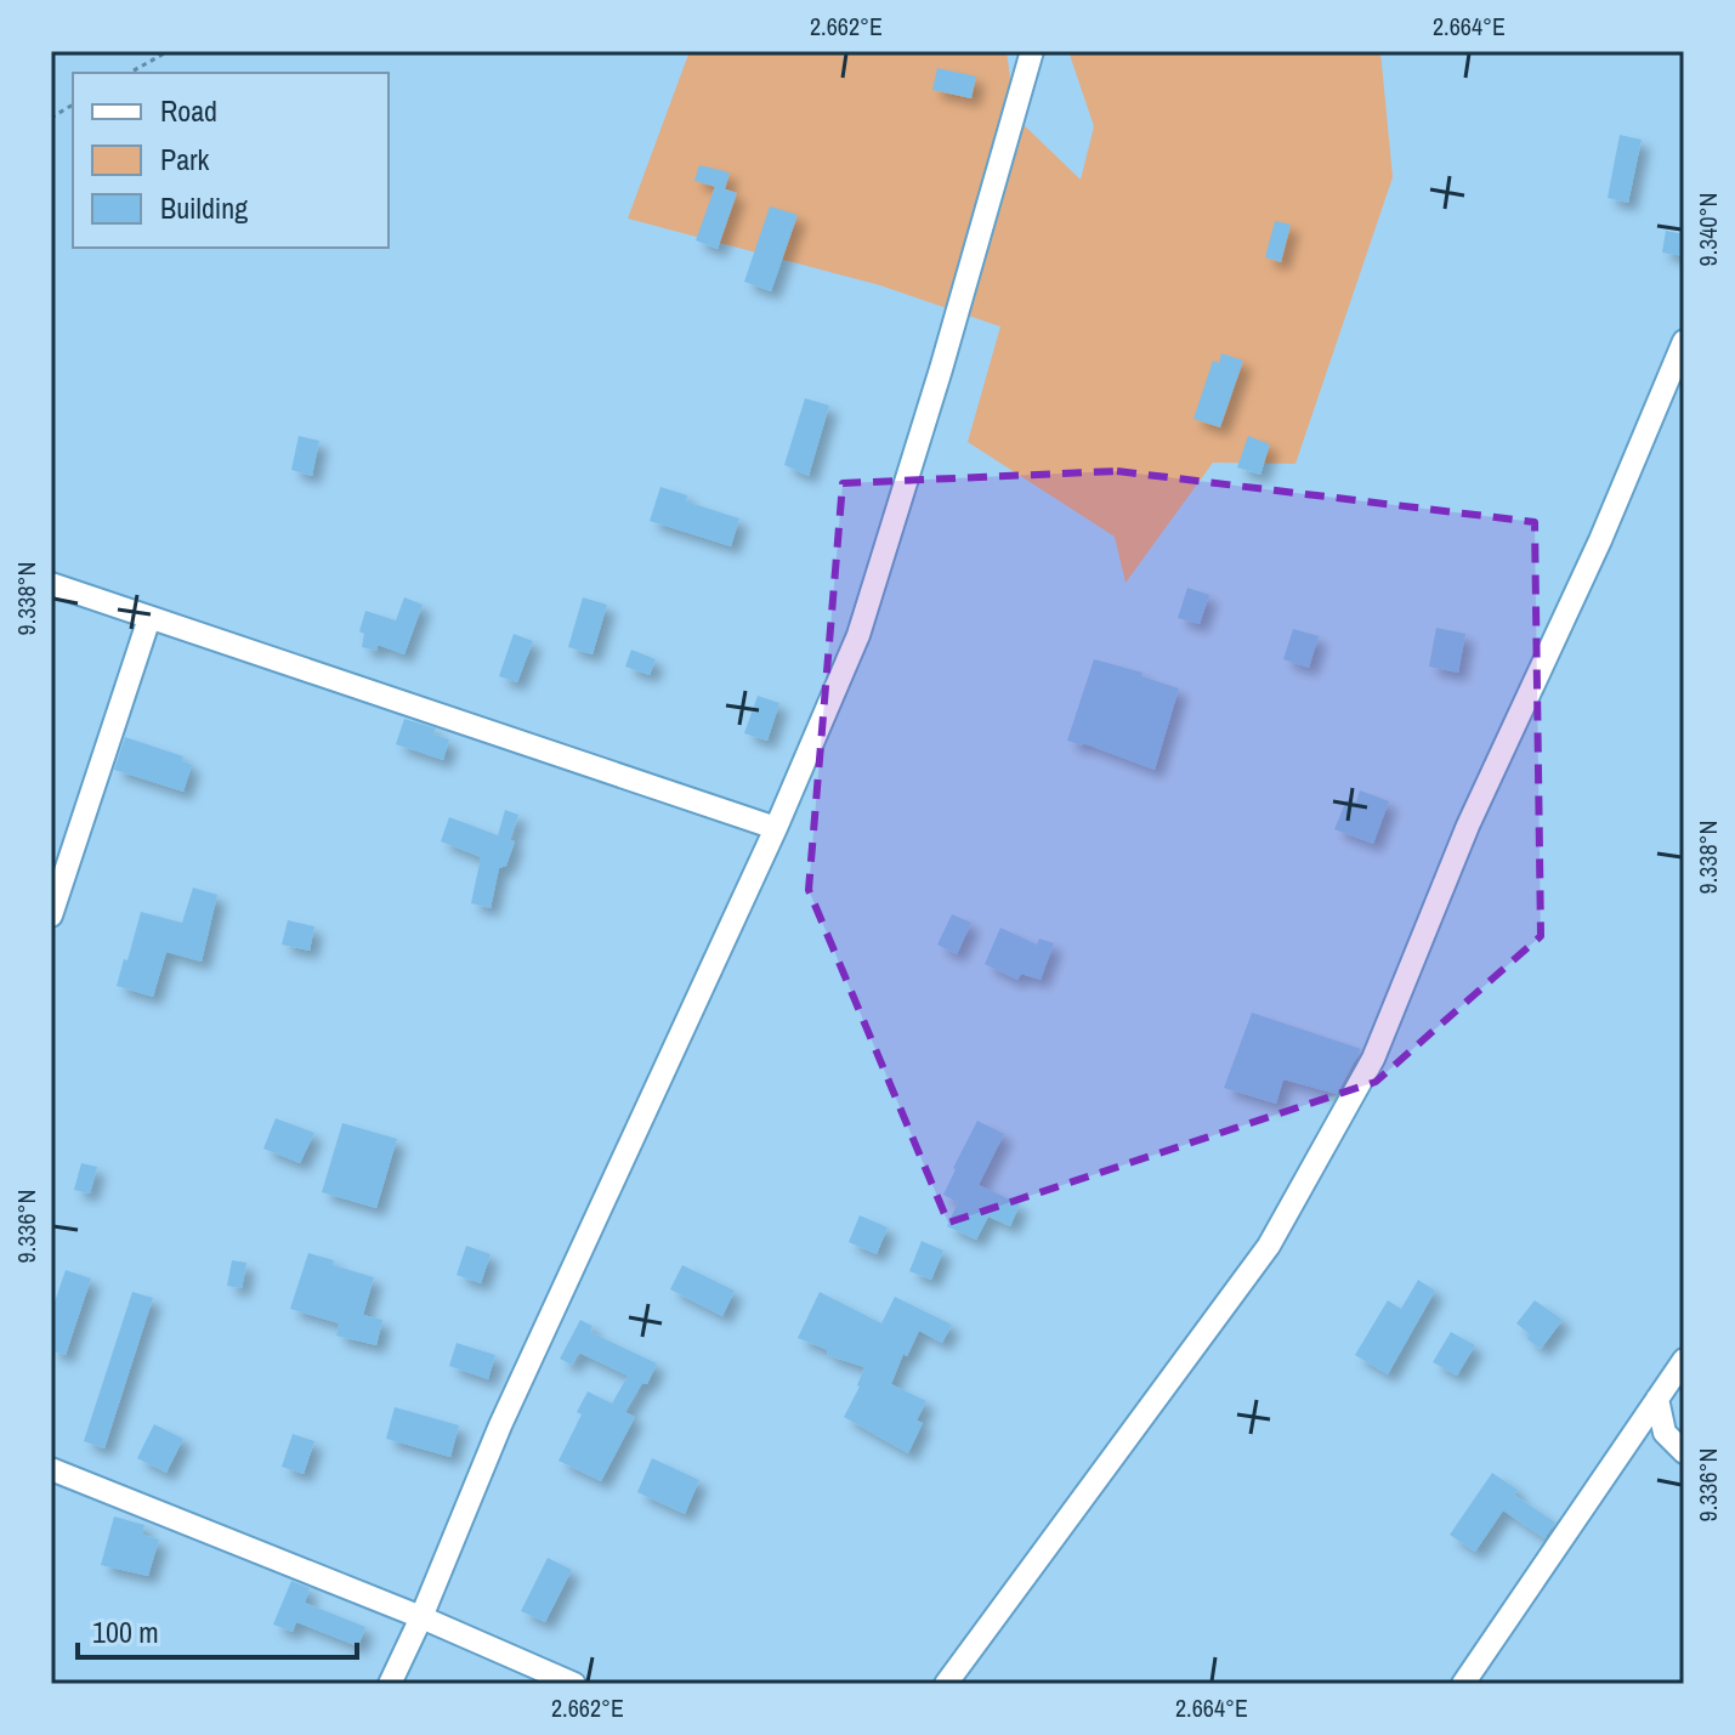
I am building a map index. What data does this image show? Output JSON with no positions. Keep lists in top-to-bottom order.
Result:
{
  "legend": ["Road", "Park", "Building"],
  "scale_bar": "100 m",
  "coordinates": [
    "2.662°E",
    "2.664°E",
    "9.340°N",
    "9.338°N",
    "9.336°N"
  ]
}
